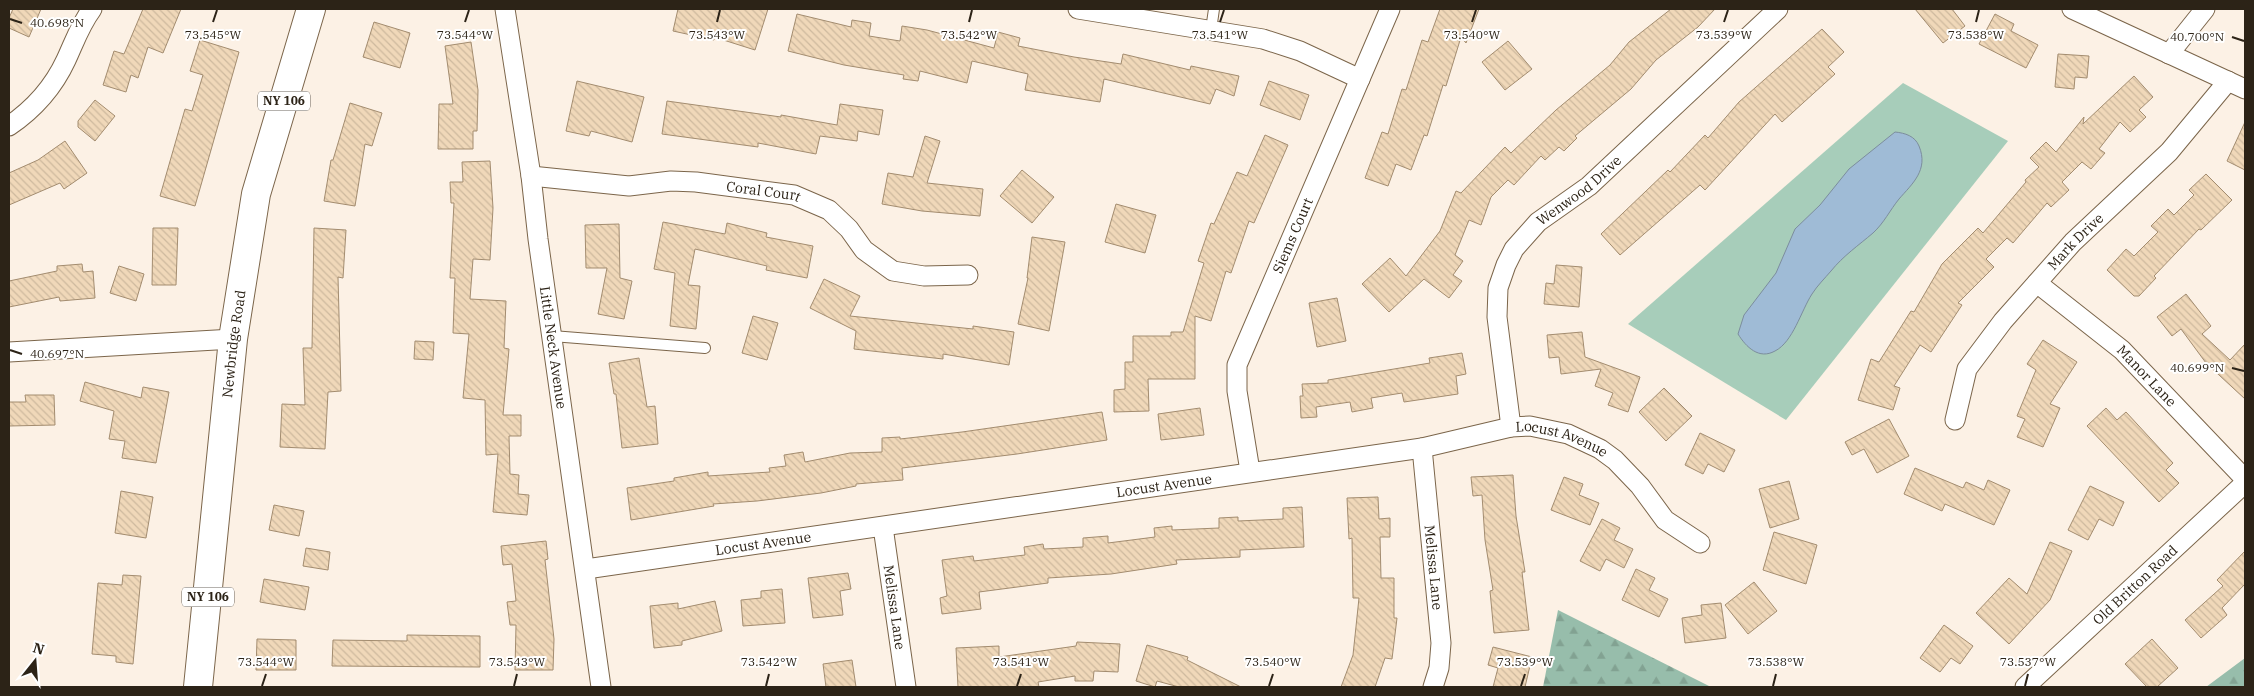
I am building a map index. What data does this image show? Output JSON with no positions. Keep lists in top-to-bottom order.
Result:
{
  "streets": {
    "main road": ["NY 106", "Newbridge Road"],
    "street": [
      "Wenwood Drive",
      "Coral Court",
      "Siems Court",
      "Mark Drive",
      "Little Neck Avenue",
      "Manor Lane",
      "Locust Avenue",
      "Melissa Lane",
      "Old Britton Road"
    ]
  },
  "crossings": [
    ["Wenwood Drive", "Locust Avenue"],
    ["Coral Court", "Little Neck Avenue"],
    ["Siems Court", "Locust Avenue"],
    ["Mark Drive", "Manor Lane"],
    ["Little Neck Avenue", "Locust Avenue"],
    ["Locust Avenue", "Melissa Lane"]
  ],
  "north": "top",
  "coordinates": [
    "40.698°N",
    "73.545°W",
    "73.544°W",
    "73.543°W",
    "73.542°W",
    "73.541°W",
    "73.540°W",
    "73.539°W",
    "73.538°W",
    "40.700°N",
    "40.697°N",
    "40.699°N",
    "73.537°W"
  ]
}
